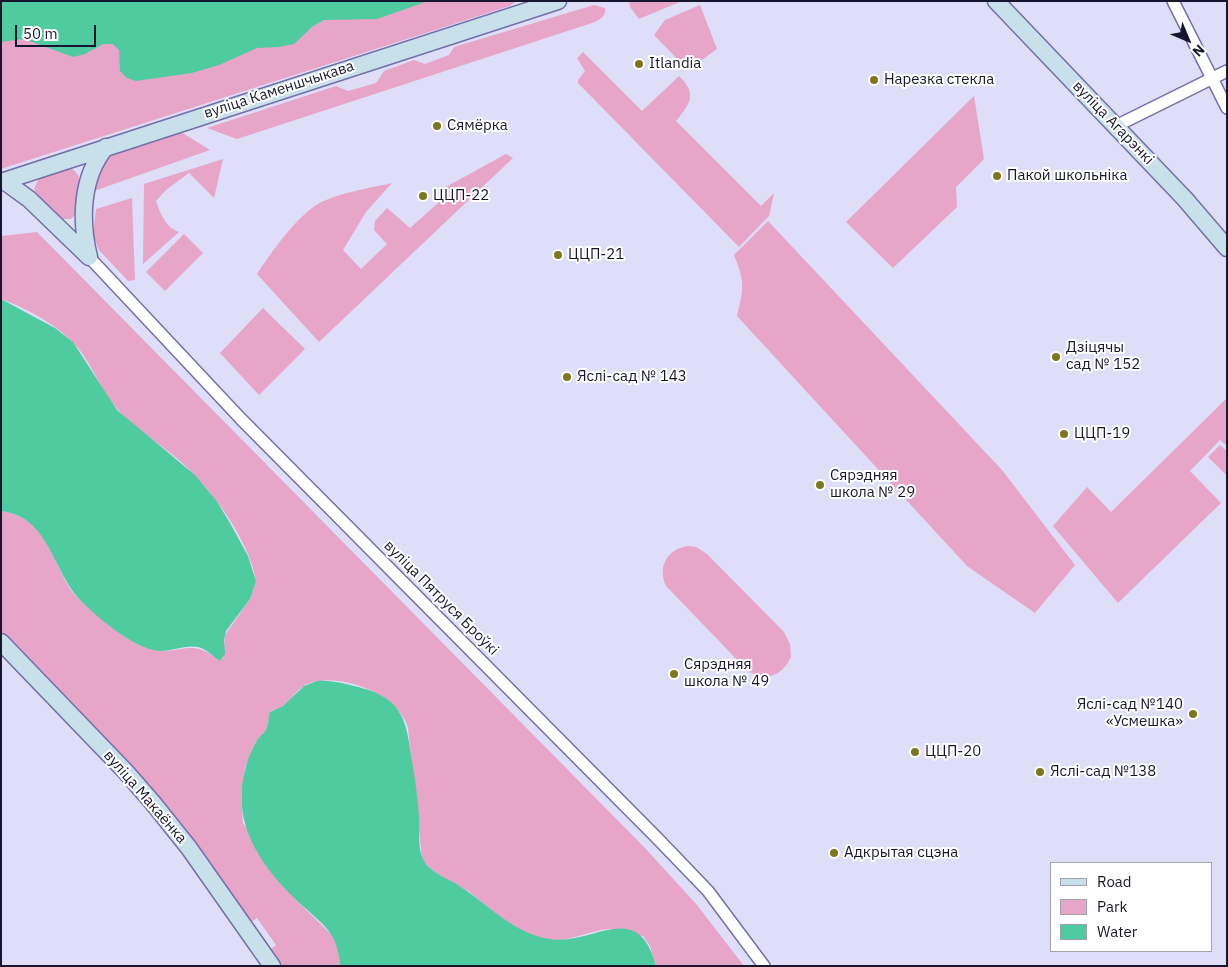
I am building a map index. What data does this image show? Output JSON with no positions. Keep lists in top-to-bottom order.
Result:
{
  "streets": {
    "street": [
      "вуліца Каменшчыкава",
      "вуліца Агарэнкі",
      "вуліца Пятруся Броўкі",
      "вуліца Макаёнка"
    ]
  },
  "places": [
    "Itlandia",
    "Нарезка стекла",
    "Сямёрка",
    "Пакой школьніка",
    "ЦЦП-22",
    "ЦЦП-21",
    "Дзіцячы сад № 152",
    "Яслі-сад № 143",
    "ЦЦП-19",
    "Сярэдняя школа № 29",
    "Сярэдняя школа № 49",
    "Яслі-сад №140 «Усмешка»",
    "ЦЦП-20",
    "Яслі-сад №138",
    "Адкрытая сцэна"
  ],
  "legend": ["Road", "Park", "Water"],
  "scale_bar": "50 m",
  "north": "bottom right"
}
